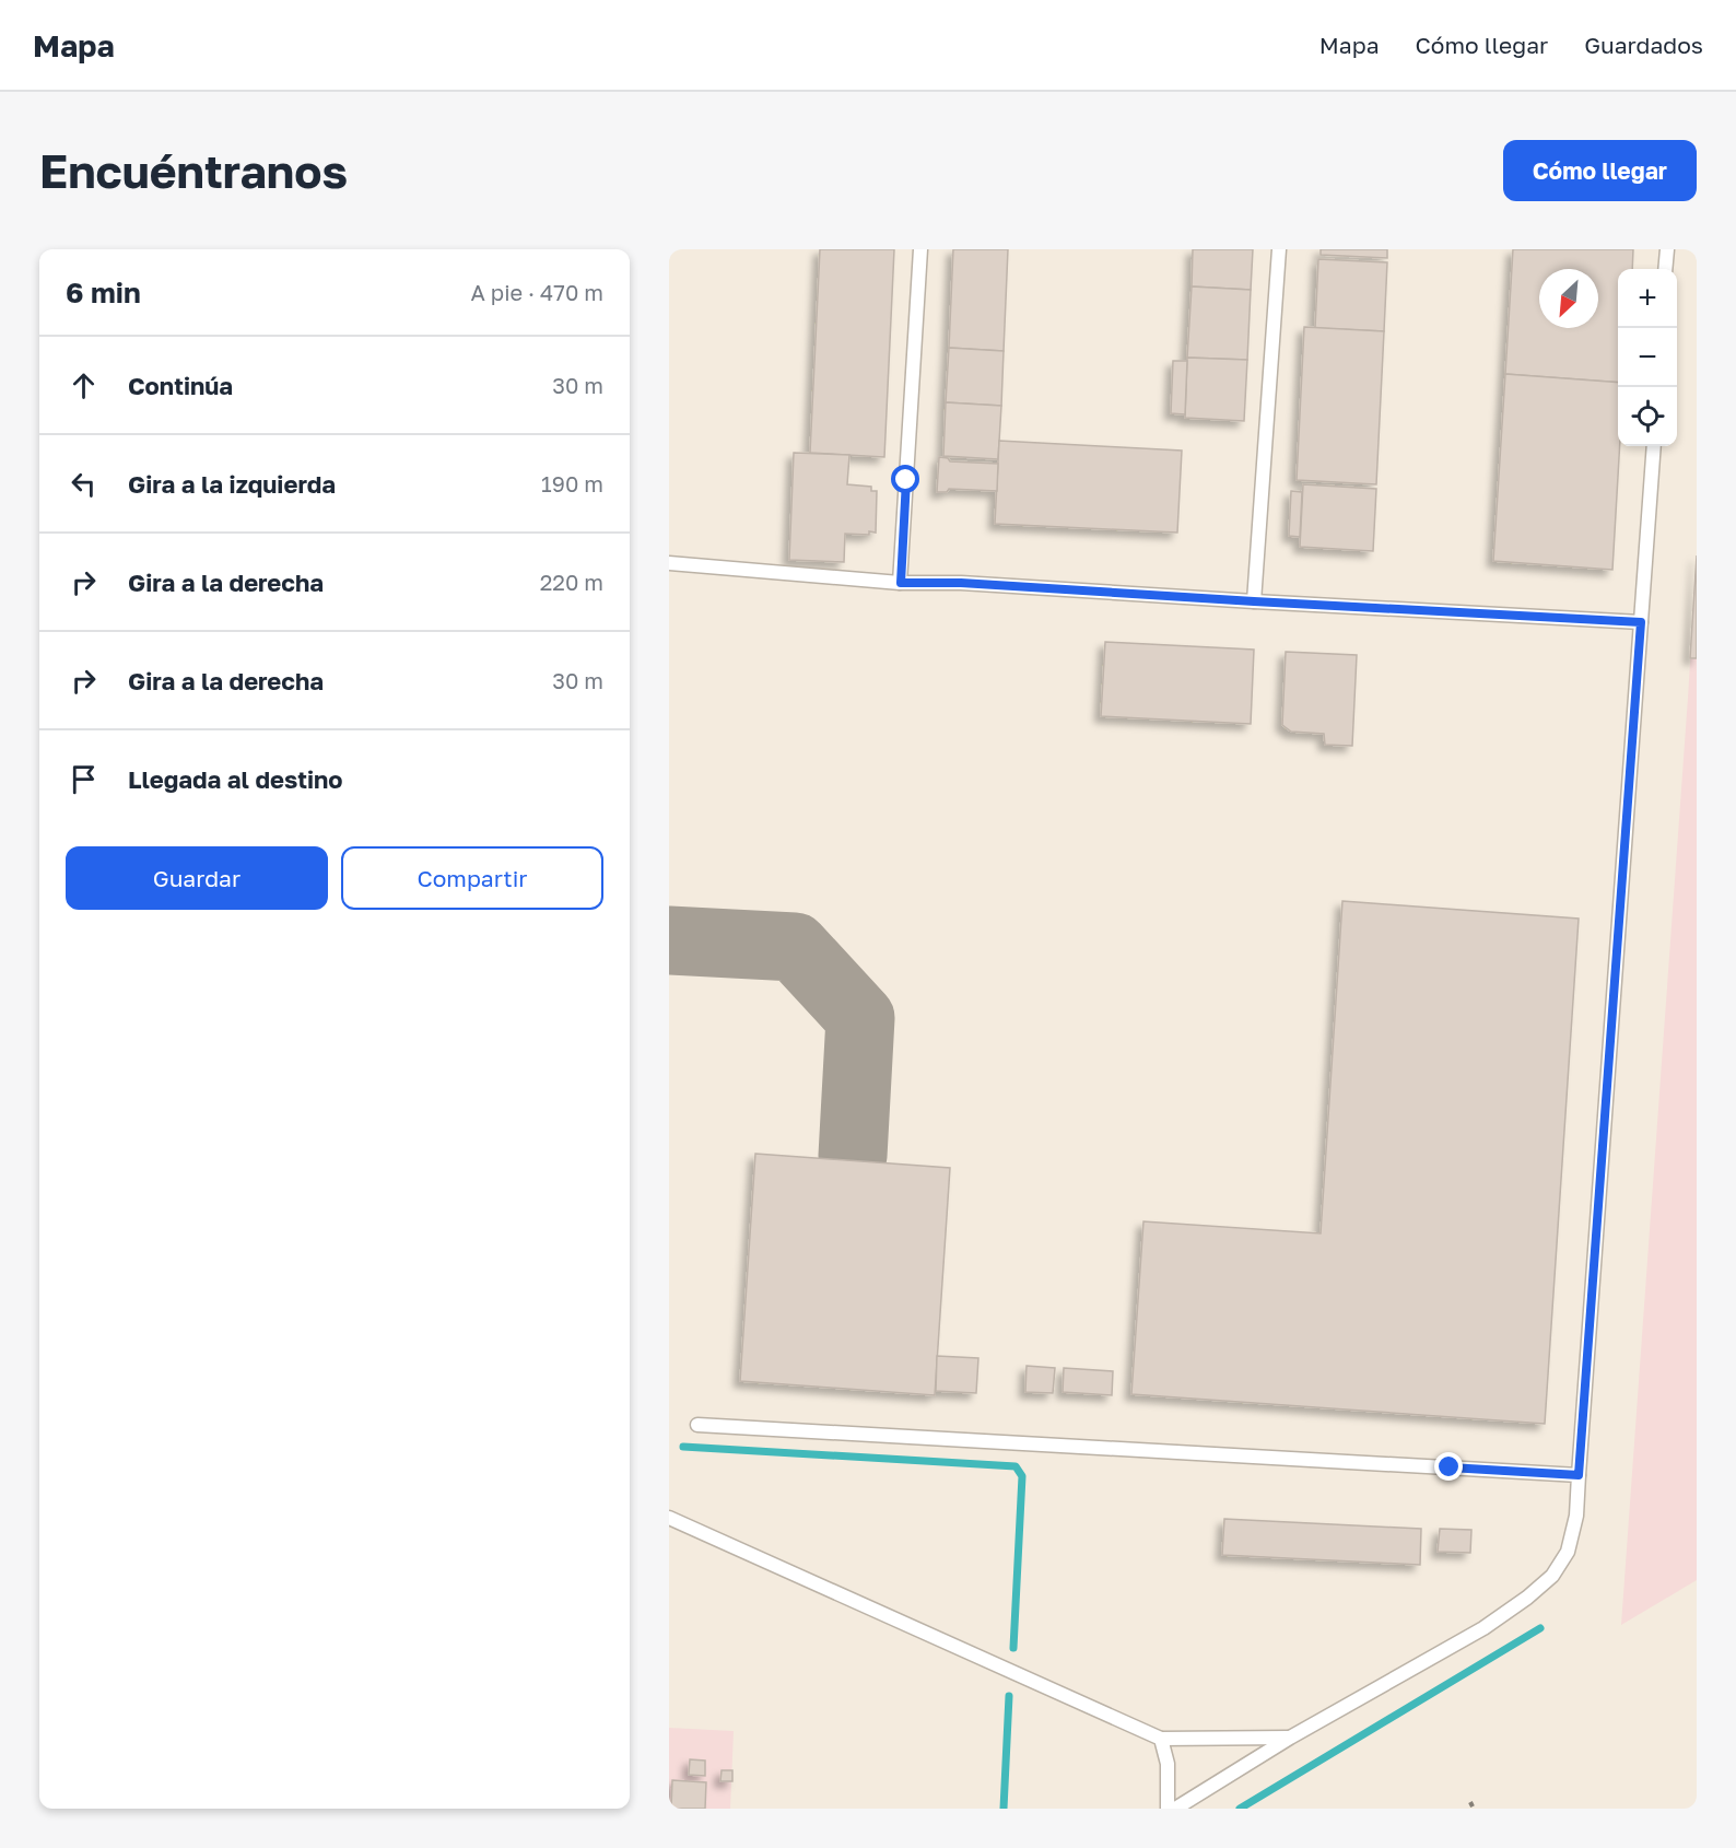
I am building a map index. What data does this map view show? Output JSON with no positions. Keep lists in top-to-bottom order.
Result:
{
  "north": "bottom left",
  "page": {
    "header": "Mapa",
    "nav": ["Mapa", "Cómo llegar", "Guardados"],
    "buttons": [
      "Cómo llegar",
      ["Guardar", "Compartir"]
    ],
    "title": "Encuéntranos",
    "heading": ["6 min", "A pie · 470 m"],
    "map_buttons": ["+", "−"],
    "list": [
      ["Continúa", "30 m"],
      ["Gira a la izquierda", "190 m"],
      ["Gira a la derecha", "220 m"],
      ["Gira a la derecha", "30 m"],
      "Llegada al destino"
    ]
  }
}
